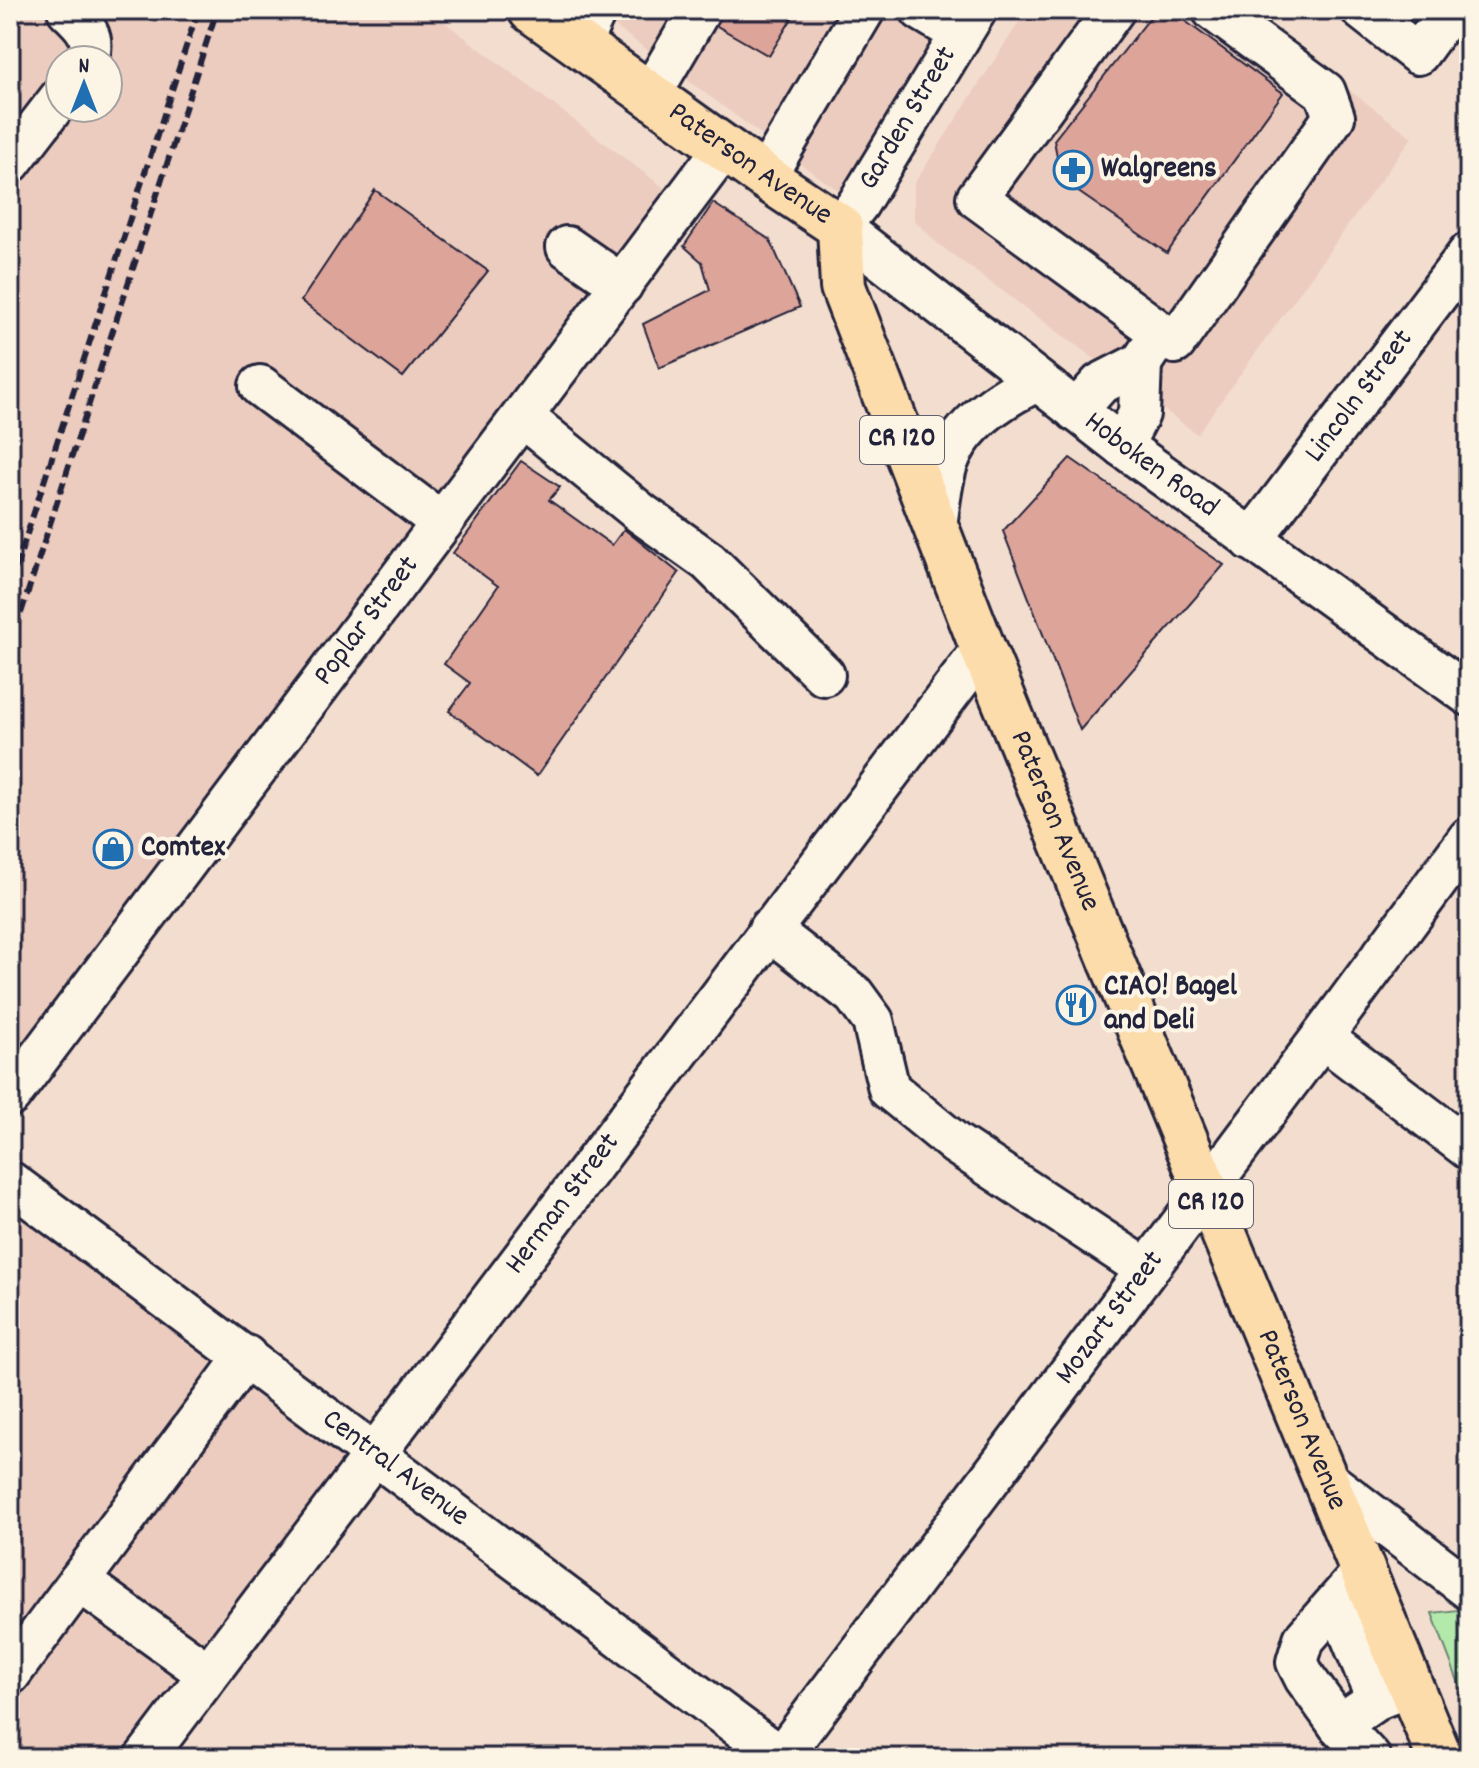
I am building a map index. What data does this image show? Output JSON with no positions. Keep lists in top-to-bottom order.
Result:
{
  "streets": {
    "main road": ["Paterson Avenue", "CR 120"],
    "street": [
      "Garden Street",
      "Lincoln Street",
      "Hoboken Road",
      "Poplar Street",
      "Herman Street",
      "Mozart Street",
      "Central Avenue"
    ]
  },
  "crossings": [
    ["Garden Street", "Paterson Avenue"],
    ["Garden Street", "Hoboken Road"],
    ["Paterson Avenue", "Hoboken Road"],
    ["Paterson Avenue", "Poplar Street"],
    ["Paterson Avenue", "Herman Street"],
    ["Paterson Avenue", "Mozart Street"],
    ["Lincoln Street", "Hoboken Road"],
    ["Herman Street", "Central Avenue"],
    ["Mozart Street", "Central Avenue"]
  ],
  "places": {
    "pharmacy": ["Walgreens"],
    "shop": ["Comtex"],
    "restaurant": ["CIAO! Bagel and Deli"]
  },
  "north": "top"
}
